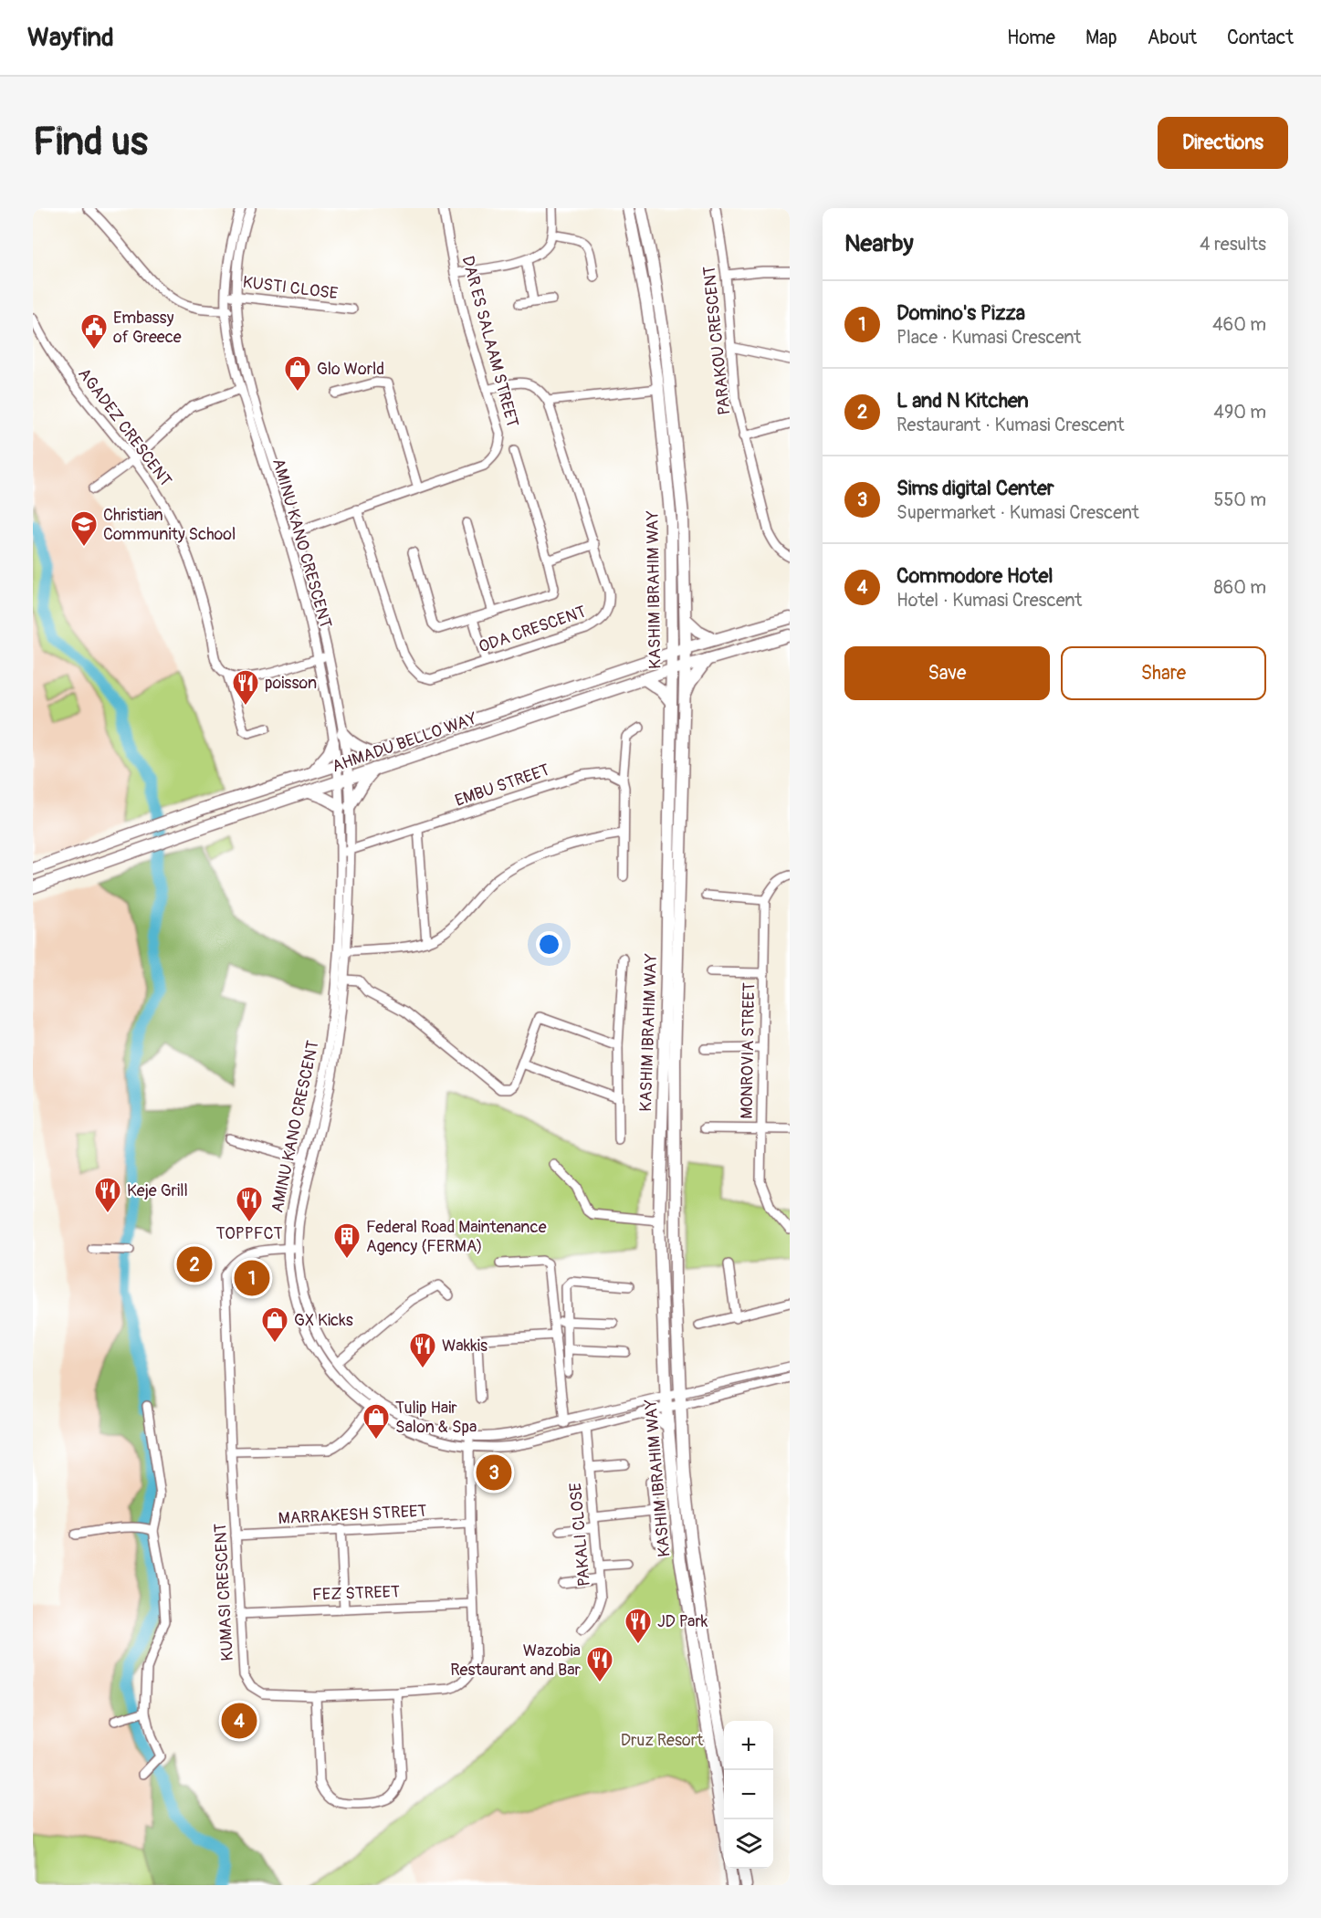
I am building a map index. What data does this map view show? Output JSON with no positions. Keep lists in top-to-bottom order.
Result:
{
  "streets": {
    "main road": ["KASHIM IBRAHIM WAY", "AHMADU BELLO WAY"],
    "street": [
      "KUSTI CLOSE",
      "PARAKOU CRESCENT",
      "DAR ES SALAAM STREET",
      "AGADEZ CRESCENT",
      "AMINU KANO CRESCENT",
      "ODA CRESCENT",
      "EMBU STREET",
      "MONROVIA STREET",
      "MARRAKESH STREET",
      "PAKALI CLOSE",
      "KUMASI CRESCENT",
      "FEZ STREET"
    ]
  },
  "crossings": [
    ["KUSTI CLOSE", "AMINU KANO CRESCENT"],
    ["DAR ES SALAAM STREET", "AMINU KANO CRESCENT"],
    ["DAR ES SALAAM STREET", "ODA CRESCENT"],
    ["AMINU KANO CRESCENT", "KASHIM IBRAHIM WAY"],
    ["AMINU KANO CRESCENT", "AHMADU BELLO WAY"],
    ["AMINU KANO CRESCENT", "EMBU STREET"],
    ["AMINU KANO CRESCENT", "PAKALI CLOSE"],
    ["AMINU KANO CRESCENT", "KUMASI CRESCENT"],
    ["KASHIM IBRAHIM WAY", "AHMADU BELLO WAY"],
    ["MARRAKESH STREET", "KUMASI CRESCENT"],
    ["KUMASI CRESCENT", "FEZ STREET"]
  ],
  "parks": ["Druz Resort"],
  "places": {
    "public building": ["Embassy of Greece"],
    "shop": ["Glo World", "GX Kicks", "Tulip Hair Salon & Spa"],
    "school or university": ["Christian Community School"],
    "restaurant": [
      "poisson",
      "Keje Grill",
      "TOPPFCT",
      "Wakkis",
      "JD Park",
      "Wazobia Restaurant and Bar"
    ],
    "building": ["Federal Road Maintenance Agency (FERMA)"]
  },
  "page": {
    "header": "Wayfind",
    "nav": [
      "Home",
      "Map",
      "About",
      "Contact"
    ],
    "buttons": [
      "Directions",
      ["Save", "Share"]
    ],
    "title": "Find us",
    "heading": ["Nearby", "4 results"],
    "list": [
      {
        "mark": "1",
        "name": "Domino's Pizza",
        "note": "Place · Kumasi Crescent",
        "value": "460 m"
      },
      {
        "mark": "2",
        "name": "L and N Kitchen",
        "note": "Restaurant · Kumasi Crescent",
        "value": "490 m"
      },
      {
        "mark": "3",
        "name": "Sims digital Center",
        "note": "Supermarket · Kumasi Crescent",
        "value": "550 m"
      },
      {
        "mark": "4",
        "name": "Commodore Hotel",
        "note": "Hotel · Kumasi Crescent",
        "value": "860 m"
      }
    ],
    "pins": [
      "2",
      "1",
      "3",
      "4"
    ],
    "map_buttons": ["+", "−"]
  }
}
